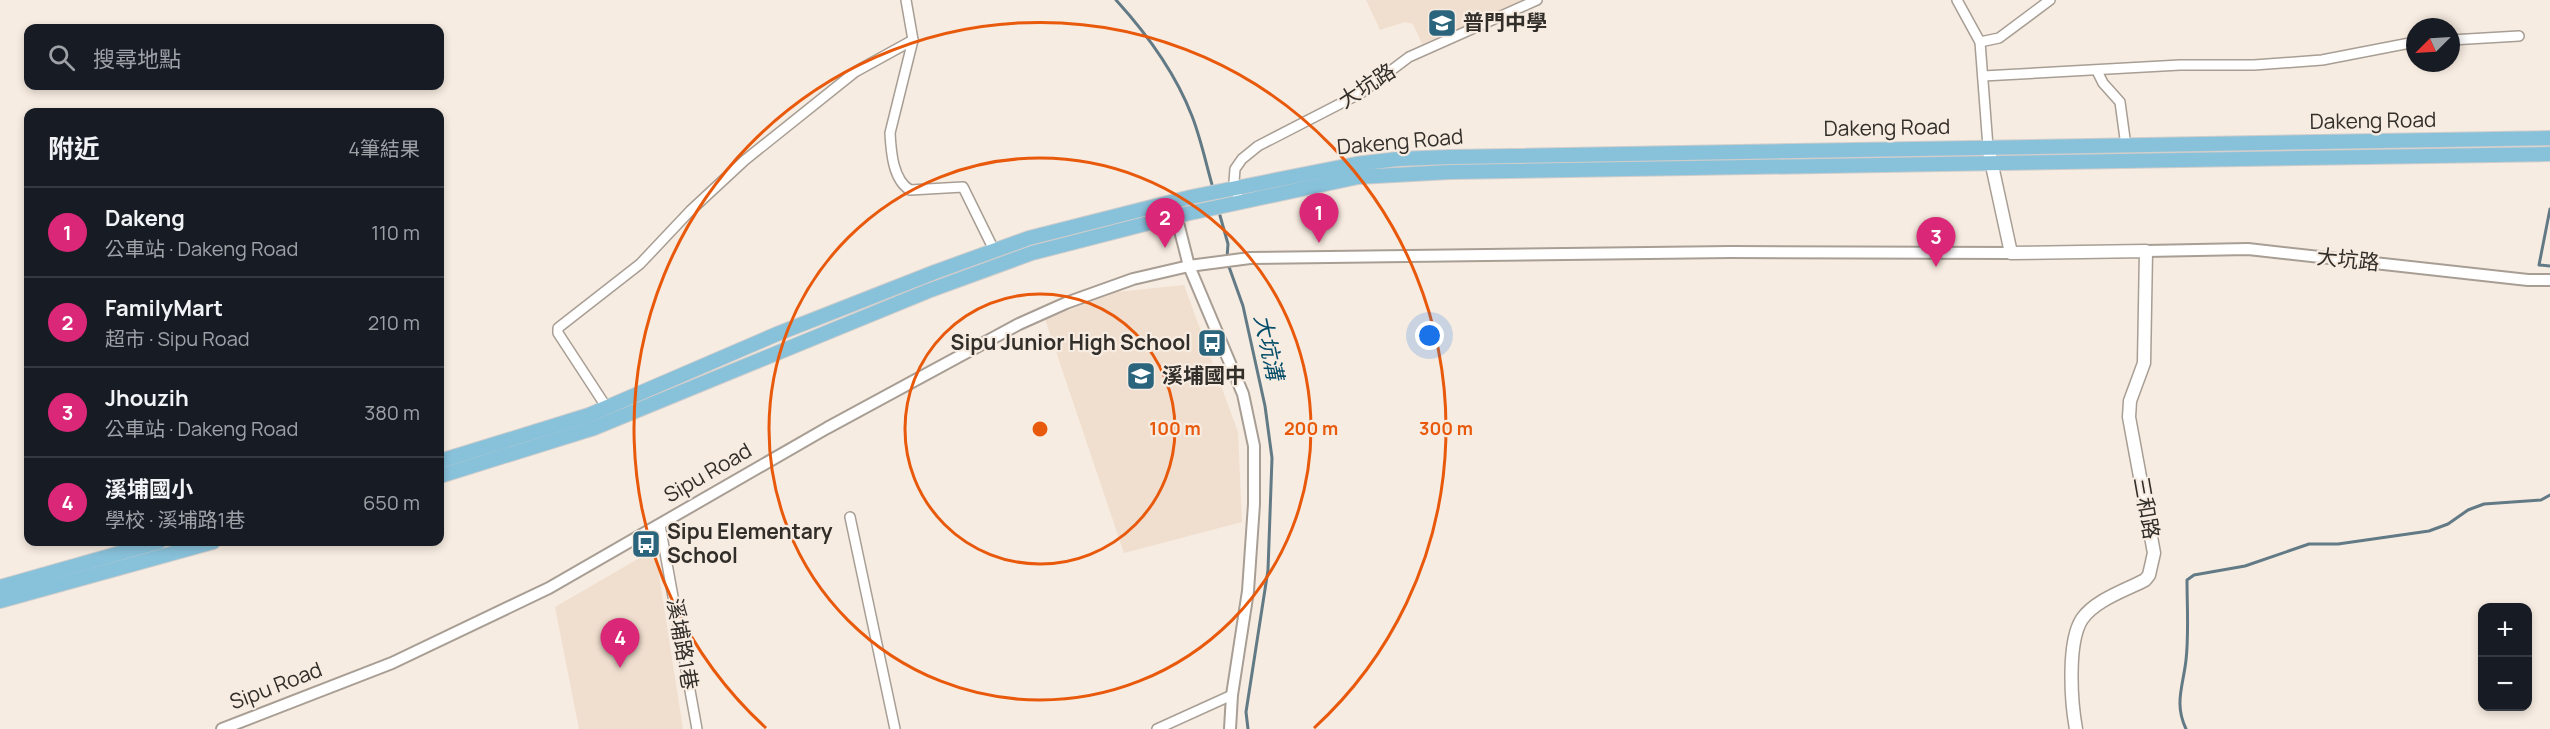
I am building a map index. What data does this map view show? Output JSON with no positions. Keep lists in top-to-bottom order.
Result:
{
  "streets": {
    "main road": ["Dakeng Road", "三和路"],
    "street": ["大坑路", "Sipu Road", "溪埔路1巷"]
  },
  "crossings": [
    ["大坑路", "Dakeng Road"],
    ["大坑路", "三和路"],
    ["Sipu Road", "溪埔路1巷"]
  ],
  "water": ["大坑溝"],
  "places": {
    "school or university": ["普門中學", "溪埔國中"],
    "bus stop": ["Sipu Junior High School", "Sipu Elementary School"]
  },
  "north": "bottom left",
  "page": {
    "search": "搜尋地點",
    "heading": ["附近", "4筆結果"],
    "list": [
      {
        "mark": "1",
        "name": "Dakeng",
        "note": "公車站 · Dakeng Road",
        "value": "110 m"
      },
      {
        "mark": "2",
        "name": "FamilyMart",
        "note": "超市 · Sipu Road",
        "value": "210 m"
      },
      {
        "mark": "3",
        "name": "Jhouzih",
        "note": "公車站 · Dakeng Road",
        "value": "380 m"
      },
      {
        "mark": "4",
        "name": "溪埔國小",
        "note": "學校 · 溪埔路1巷",
        "value": "650 m"
      }
    ],
    "pins": [
      "1",
      "2",
      "3",
      "4"
    ],
    "map_buttons": ["+", "−"]
  },
  "rings": ["100 m", "200 m", "300 m"]
}
